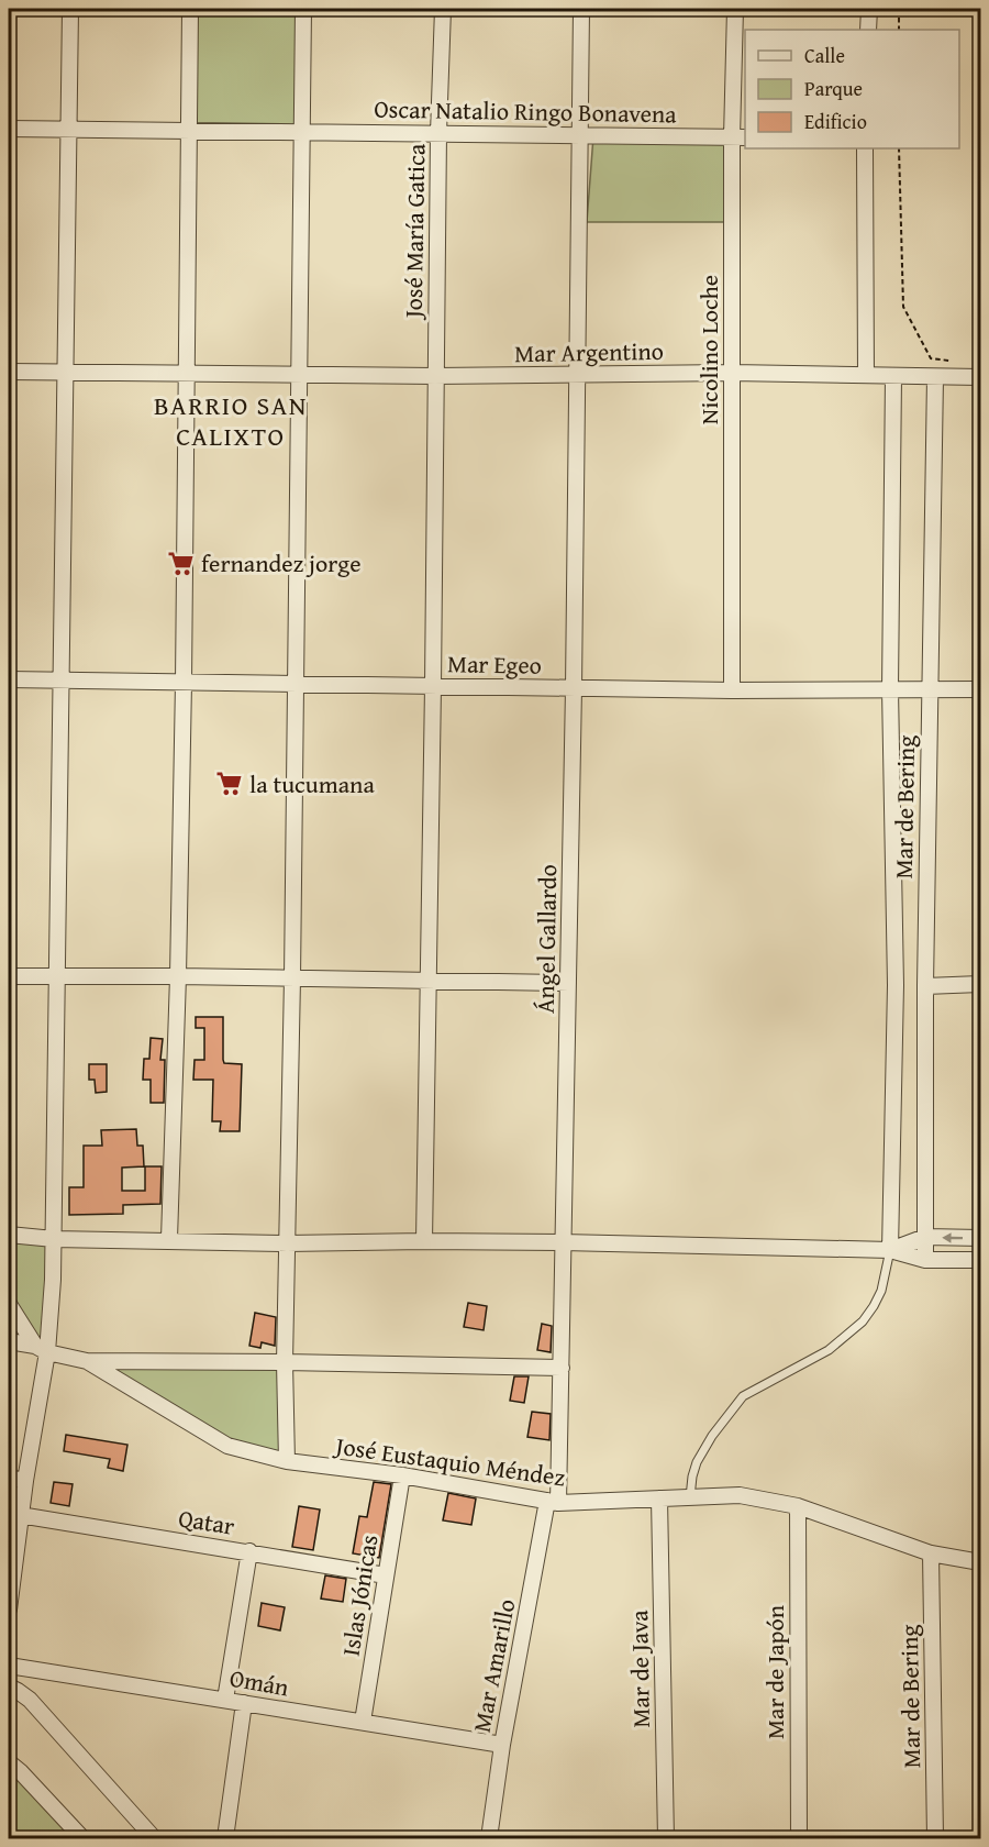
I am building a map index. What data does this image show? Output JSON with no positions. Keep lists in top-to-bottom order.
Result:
{
  "streets": {
    "street": [
      "Oscar Natalio Ringo Bonavena",
      "José María Gatica",
      "Nicolino Loche",
      "Mar Argentino",
      "Mar Egeo",
      "Mar de Bering",
      "Ángel Gallardo",
      "José Eustaquio Méndez",
      "Qatar",
      "Islas Jónicas",
      "Mar Amarillo",
      "Mar de Java",
      "Mar de Japón",
      "Omán"
    ]
  },
  "crossings": [
    ["Oscar Natalio Ringo Bonavena", "José María Gatica"],
    ["Oscar Natalio Ringo Bonavena", "Nicolino Loche"],
    ["Oscar Natalio Ringo Bonavena", "Ángel Gallardo"],
    ["José María Gatica", "Mar Argentino"],
    ["José María Gatica", "Mar Egeo"],
    ["Nicolino Loche", "Mar Argentino"],
    ["Nicolino Loche", "Mar Egeo"],
    ["Mar Argentino", "Mar de Bering"],
    ["Mar Argentino", "Ángel Gallardo"],
    ["Mar Egeo", "Mar de Bering"],
    ["Mar Egeo", "Ángel Gallardo"],
    ["Mar de Bering", "José Eustaquio Méndez"],
    ["Ángel Gallardo", "José Eustaquio Méndez"],
    ["Ángel Gallardo", "Mar Amarillo"],
    ["José Eustaquio Méndez", "Islas Jónicas"],
    ["José Eustaquio Méndez", "Mar Amarillo"],
    ["José Eustaquio Méndez", "Mar de Java"],
    ["José Eustaquio Méndez", "Mar de Japón"],
    ["Qatar", "Islas Jónicas"],
    ["Islas Jónicas", "Omán"],
    ["Mar Amarillo", "Omán"]
  ],
  "districts": ["BARRIO SAN CALIXTO"],
  "places": {
    "supermarket": ["fernandez jorge", "la tucumana"]
  },
  "legend": ["Calle", "Parque", "Edificio"]
}
